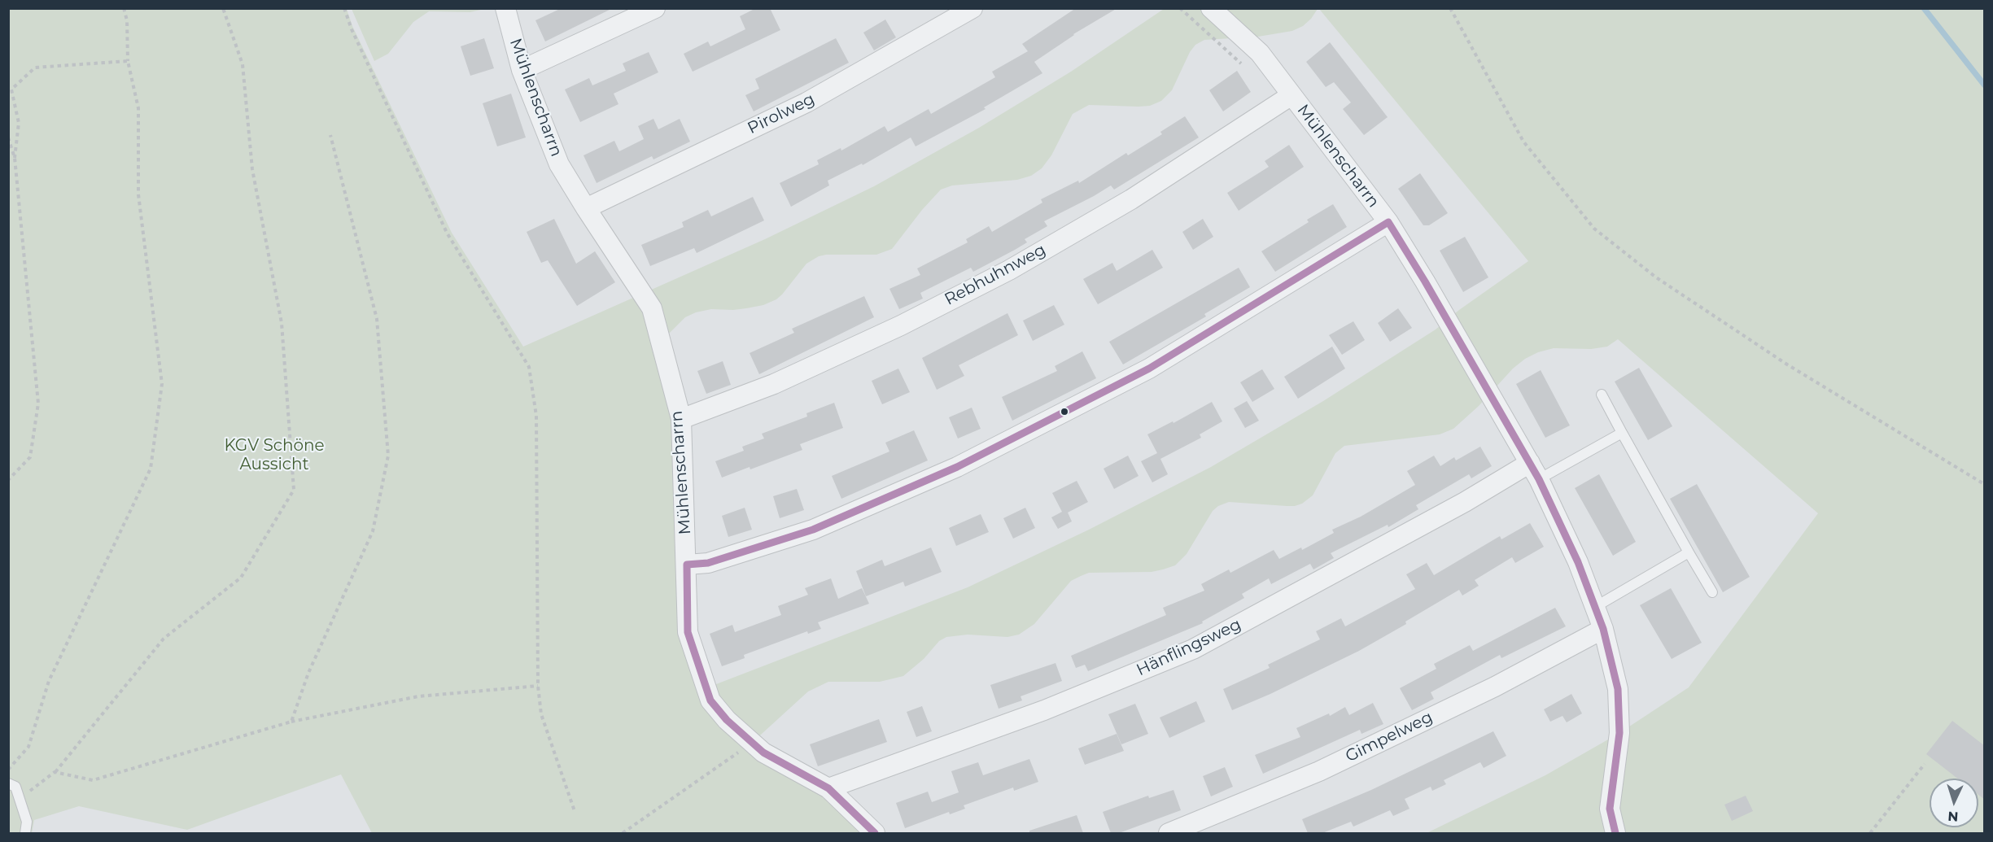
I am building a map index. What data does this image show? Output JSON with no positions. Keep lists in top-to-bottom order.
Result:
{
  "streets": {
    "street": [
      "Mühlenscharrn",
      "Pirolweg",
      "Rebhuhnweg",
      "Hänflingsweg",
      "Gimpelweg"
    ]
  },
  "crossings": [
    ["Mühlenscharrn", "Pirolweg"],
    ["Mühlenscharrn", "Rebhuhnweg"],
    ["Mühlenscharrn", "Hänflingsweg"],
    ["Mühlenscharrn", "Gimpelweg"]
  ],
  "parks": ["KGV Schöne Aussicht"],
  "north": "bottom"
}
